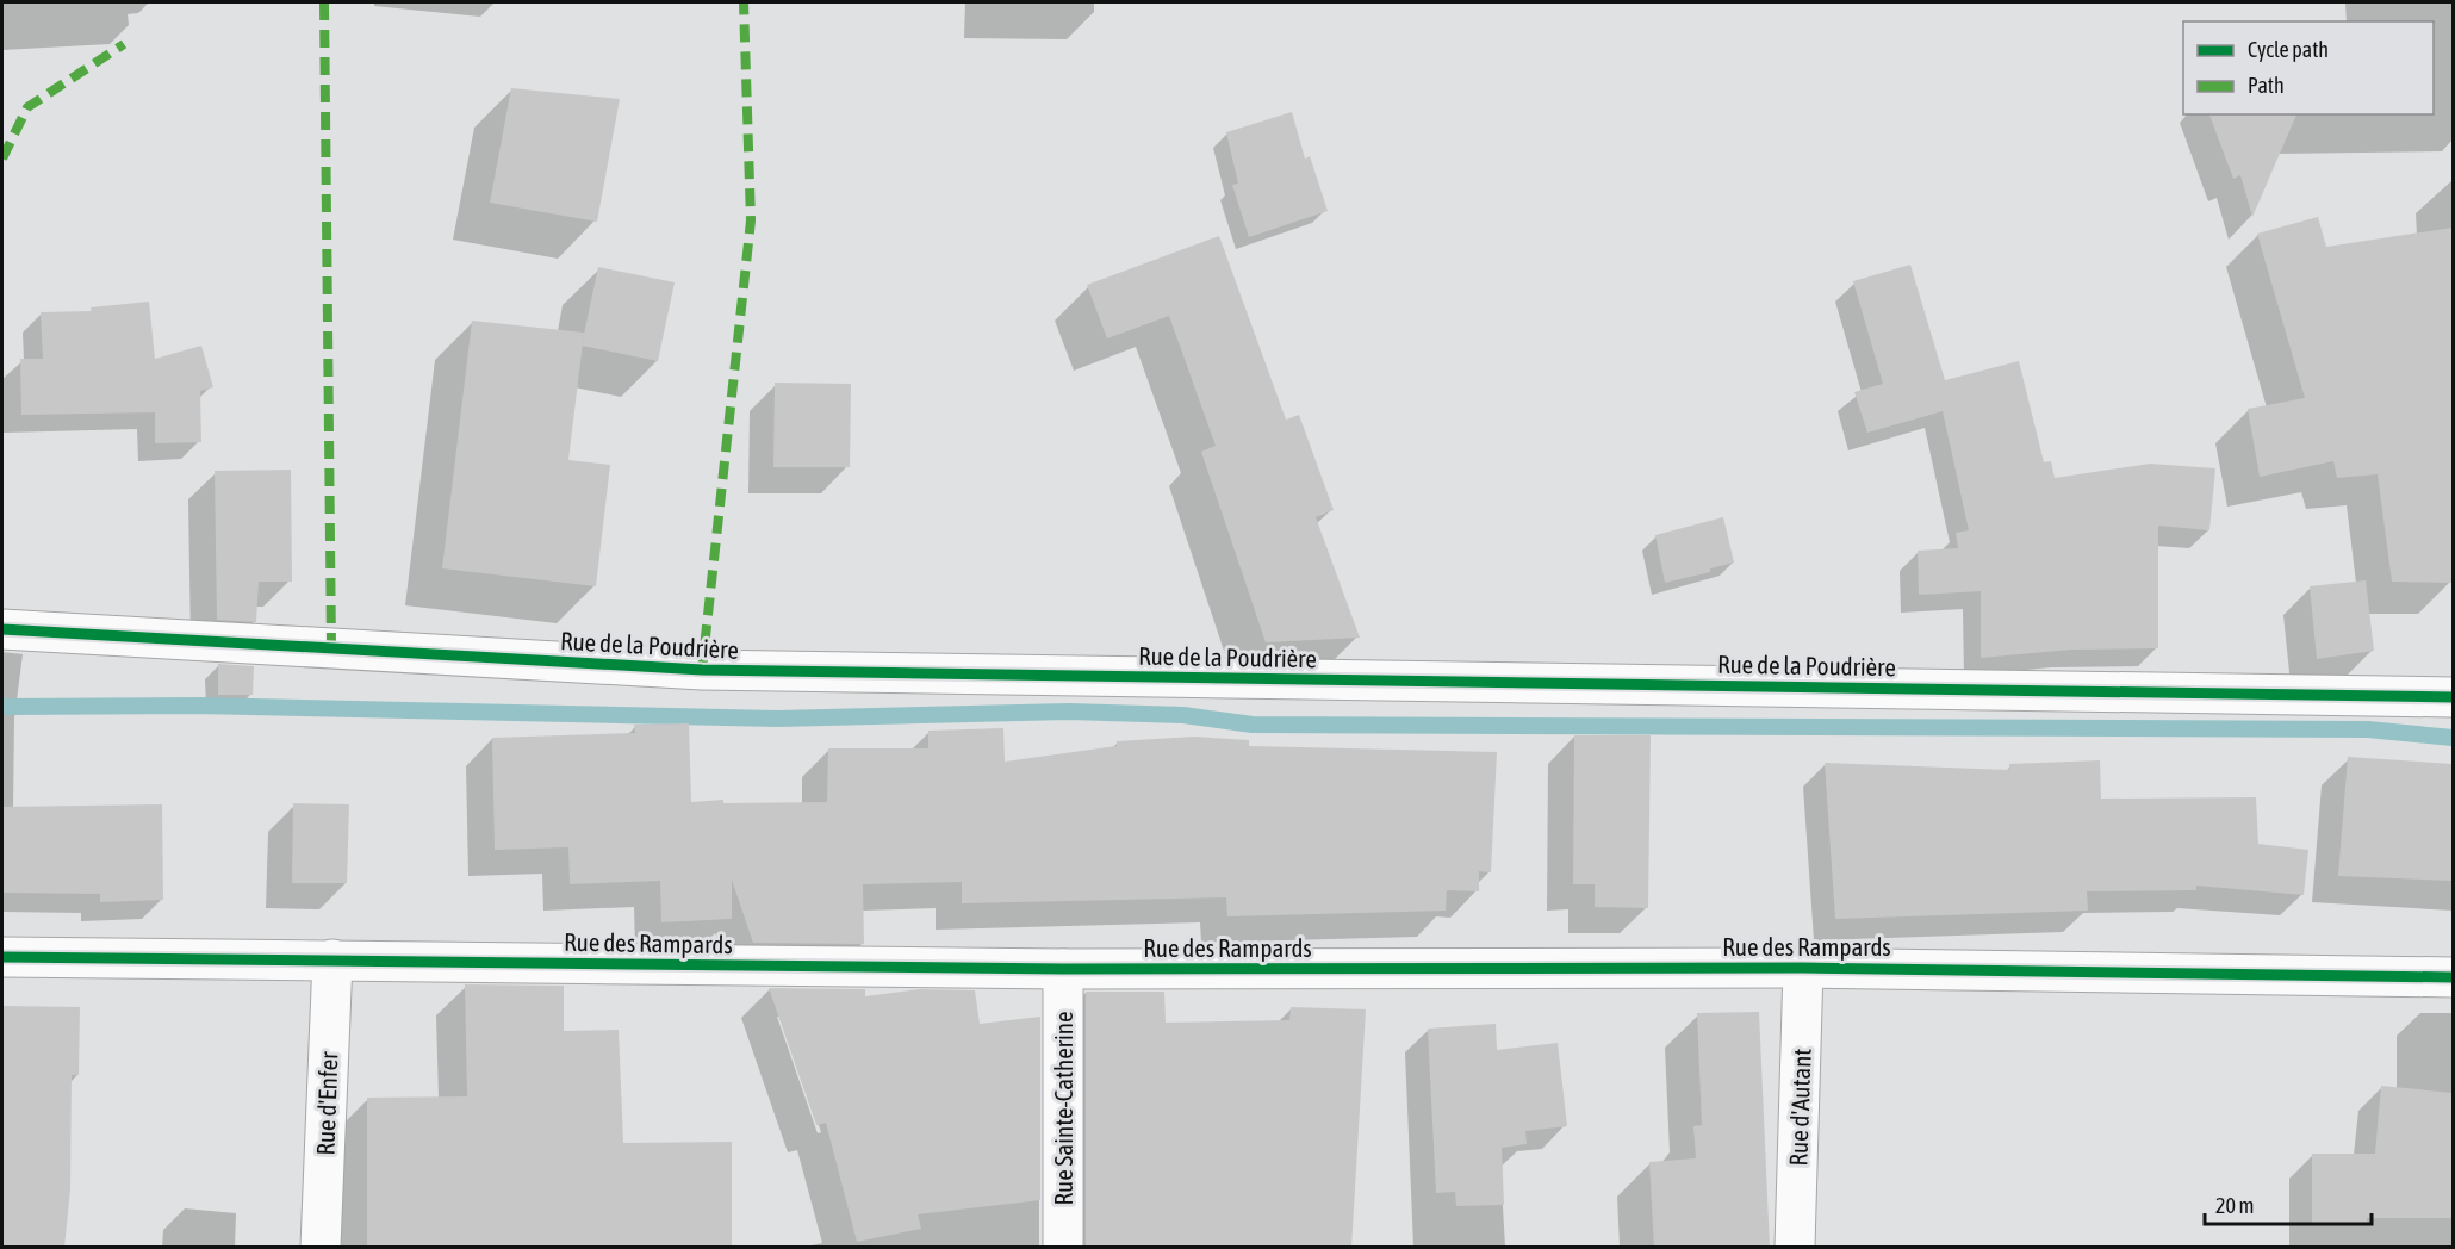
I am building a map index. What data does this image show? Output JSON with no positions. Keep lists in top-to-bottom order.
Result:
{
  "streets": {
    "street": [
      "Rue de la Poudrière",
      "Rue des Rampards",
      "Rue d'Enfer",
      "Rue d'Autant",
      "Rue Sainte-Catherine"
    ]
  },
  "crossings": [
    ["Rue des Rampards", "Rue d'Enfer"],
    ["Rue des Rampards", "Rue d'Autant"],
    ["Rue des Rampards", "Rue Sainte-Catherine"]
  ],
  "legend": ["Cycle path", "Path"],
  "scale_bar": "20 m"
}
